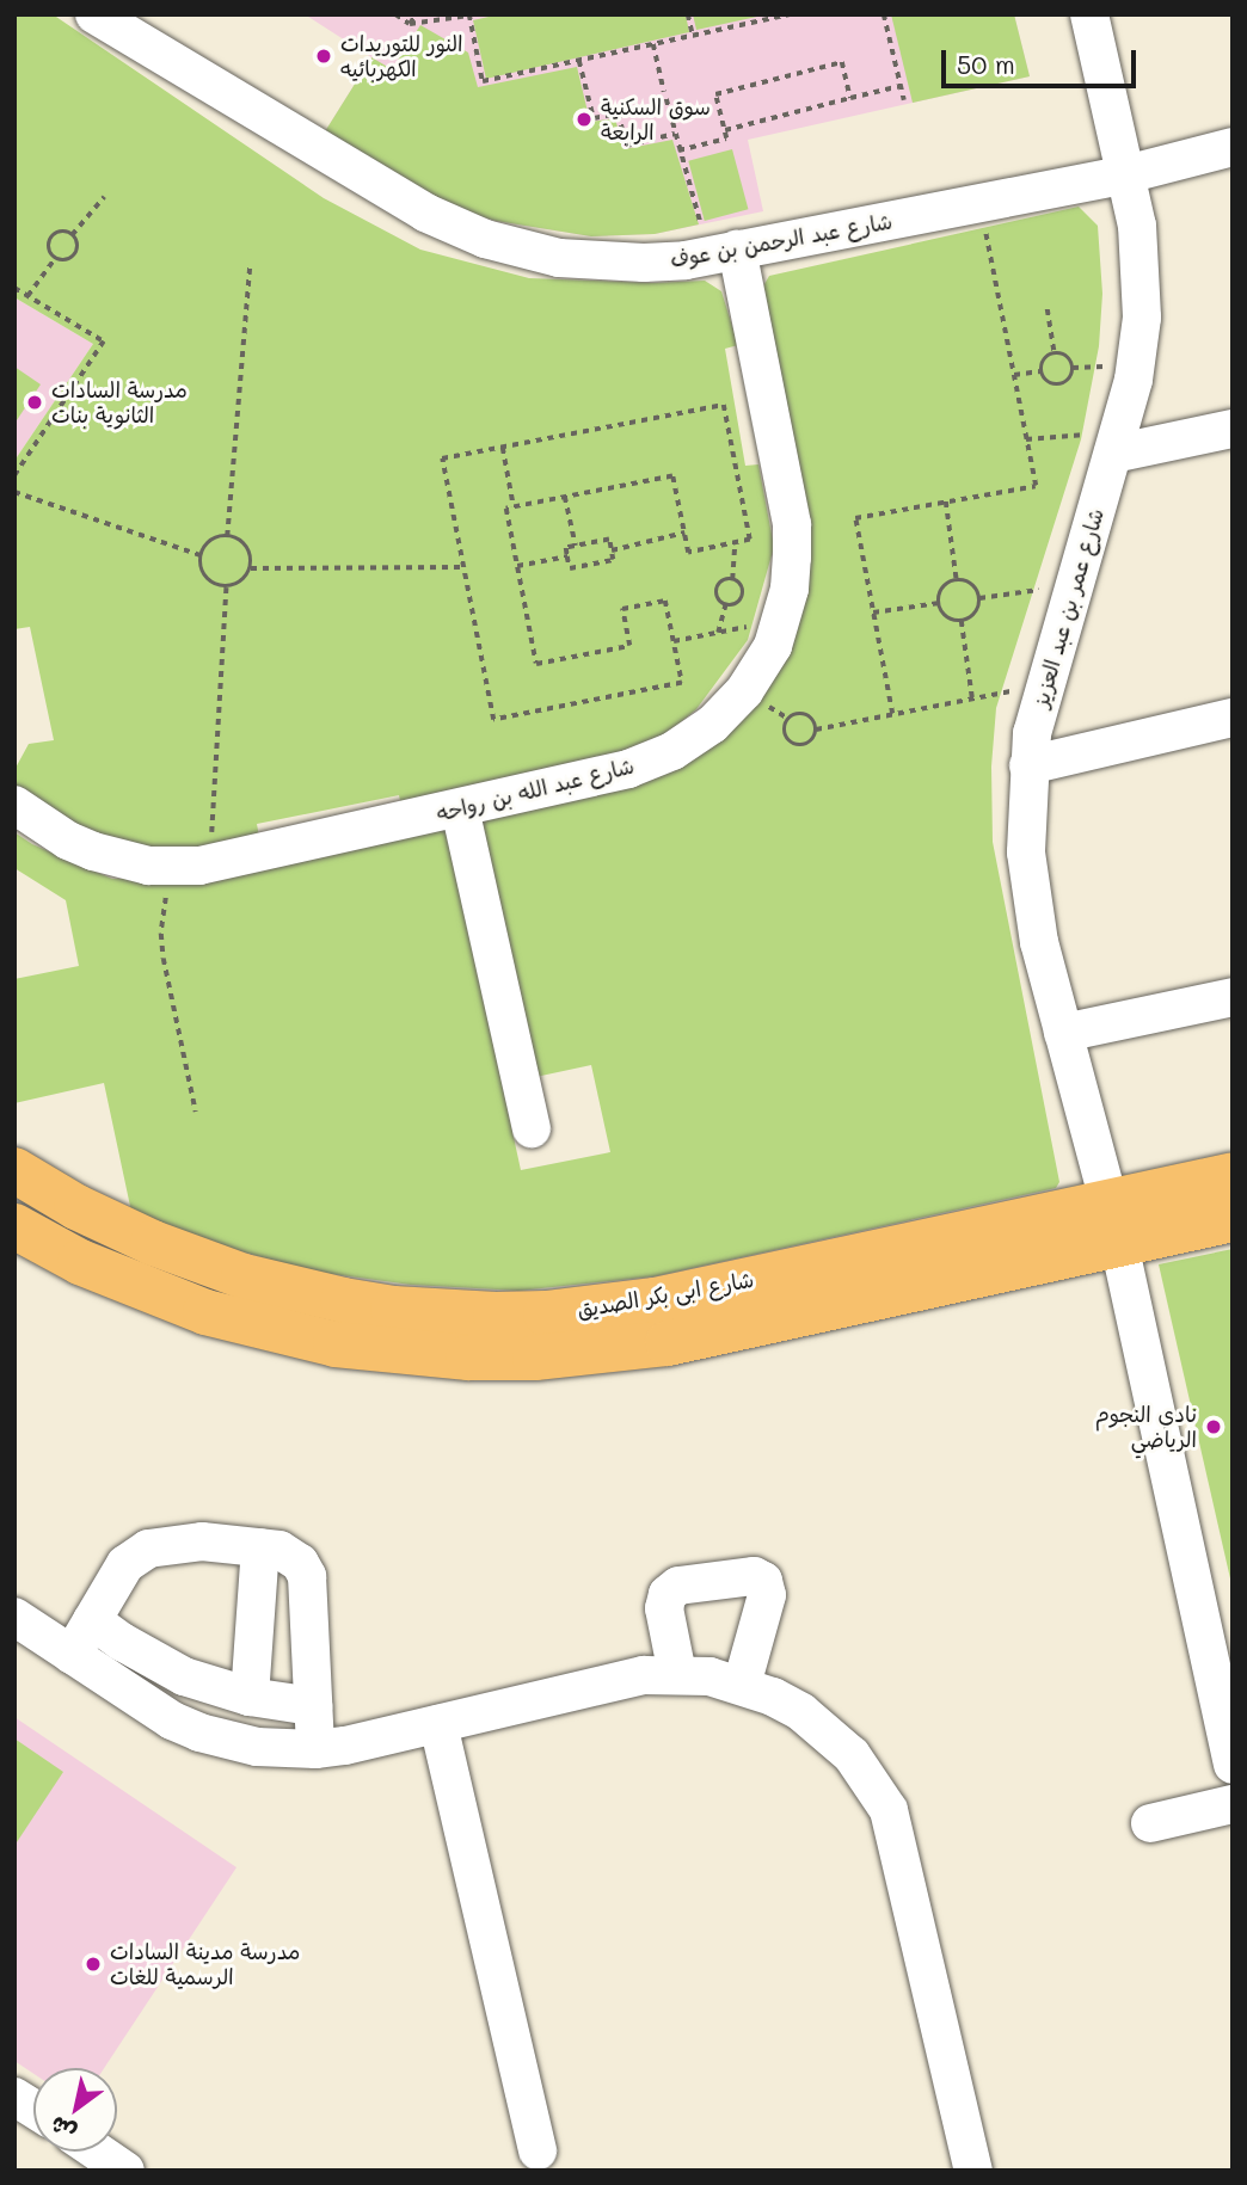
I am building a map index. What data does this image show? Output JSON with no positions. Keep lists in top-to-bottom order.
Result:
{
  "streets": {
    "main road": ["شارع ابى بكر الصديق"],
    "street": ["شارع عبد الرحمن بن عوف", "شارع عمر بن عبد العزيز", "شارع عبد الله بن رواحه"]
  },
  "crossings": [
    ["شارع عبد الرحمن بن عوف", "شارع عمر بن عبد العزيز"],
    ["شارع عبد الرحمن بن عوف", "شارع عبد الله بن رواحه"],
    ["شارع عمر بن عبد العزيز", "شارع ابى بكر الصديق"]
  ],
  "places": [
    "النور للتوريدات الكهربائيه",
    "سوق السكنية الرابعة",
    "مدرسة السادات الثانوية بنات",
    "نادي النجوم الرياضي",
    "مدرسة مدينة السادات الرسمية للغات"
  ],
  "scale_bar": "50 m",
  "north": "bottom left"
}
